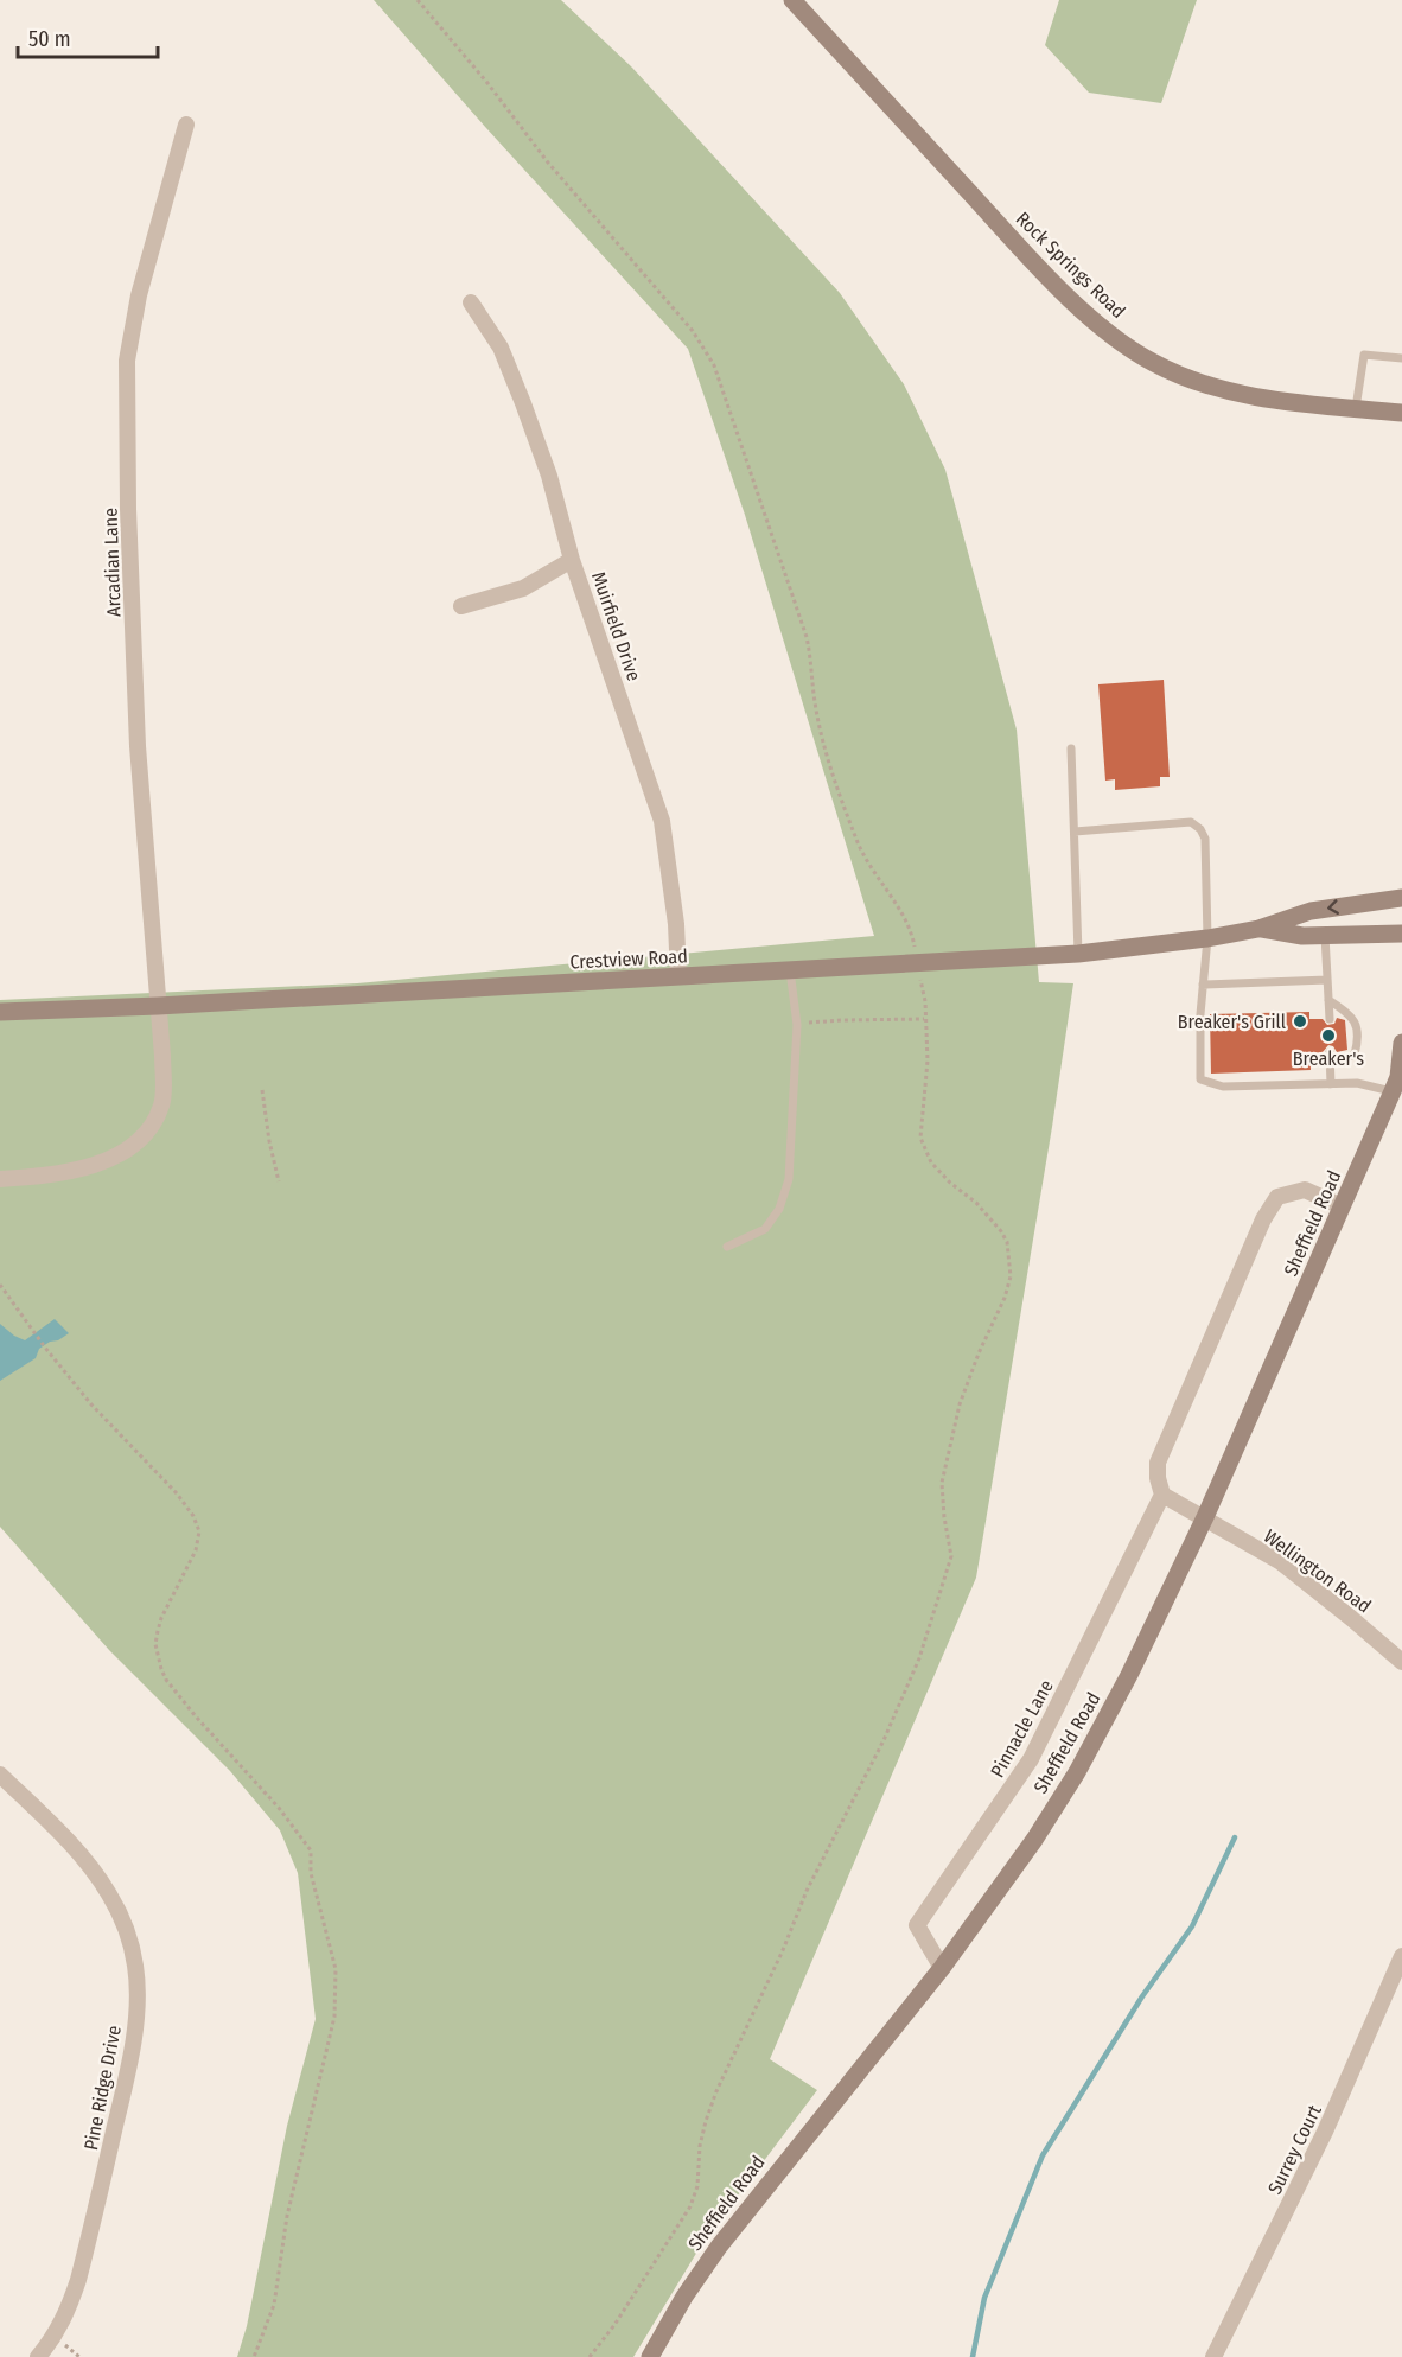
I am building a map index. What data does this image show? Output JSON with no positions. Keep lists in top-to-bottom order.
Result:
{
  "streets": {
    "street": [
      "Rock Springs Road",
      "Arcadian Lane",
      "Muirfield Drive",
      "Crestview Road",
      "Sheffield Road",
      "Wellington Road",
      "Pinnacle Lane",
      "Pine Ridge Drive",
      "Surrey Court"
    ]
  },
  "crossings": [
    ["Arcadian Lane", "Crestview Road"],
    ["Muirfield Drive", "Crestview Road"],
    ["Sheffield Road", "Wellington Road"],
    ["Sheffield Road", "Pinnacle Lane"]
  ],
  "places": ["Breaker's Grill", "Breaker's"],
  "scale_bar": "50 m"
}
